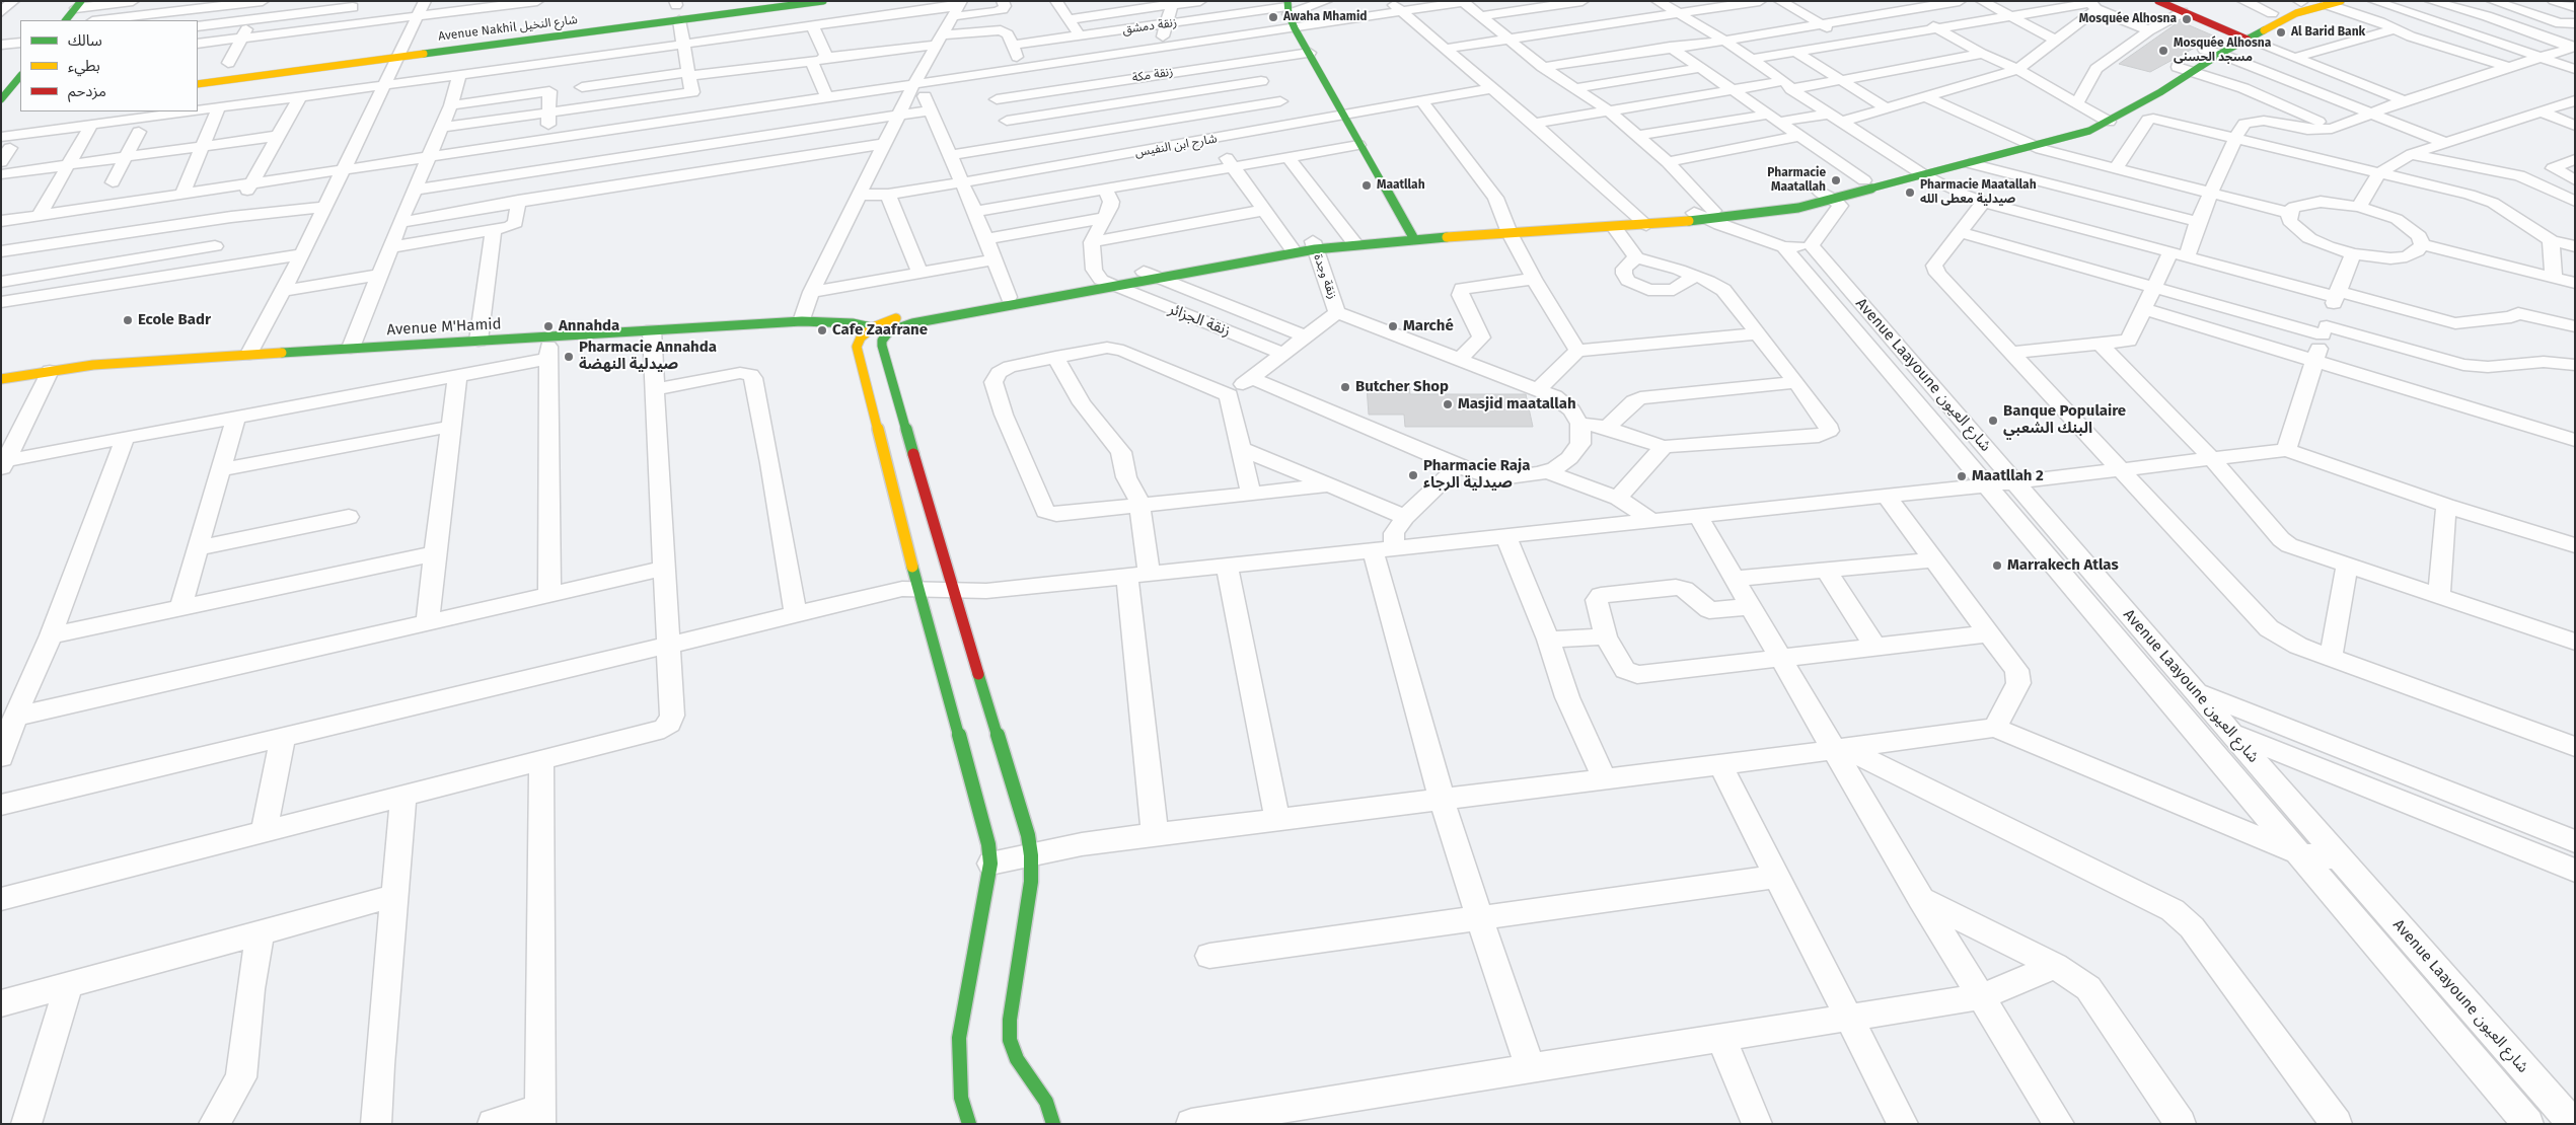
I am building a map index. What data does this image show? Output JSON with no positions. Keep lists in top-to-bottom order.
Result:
{
  "streets": {
    "street": [
      "زنقة دمشق",
      "Avenue Nakhil شارع النخيل",
      "زنقة مكة",
      "شارح ابن النفيس",
      "زنقة وجدة",
      "زنقة الجزائر",
      "Avenue M'Hamid",
      "Avenue Laayoune شارع العيون"
    ]
  },
  "places": [
    "Awaha Mhamid",
    "Mosquée Alhosna",
    "Al Barid Bank",
    "Mosquée Alhosna مسجد الحسنى",
    "Pharmacie Maatallah",
    "Maatllah",
    "Pharmacie Maatallah صيدلية معطى الله",
    "Ecole Badr",
    "Annahda",
    "Marché",
    "Cafe Zaafrane",
    "Pharmacie Annahda صيدلية النهضة",
    "Butcher Shop",
    "Masjid maatallah",
    "Banque Populaire البنك الشعبي",
    "Pharmacie Raja صيدلية الرجاء",
    "Maatllah 2",
    "Marrakech Atlas"
  ],
  "legend": ["سالك", "بطيء", "مزدحم"]
}
